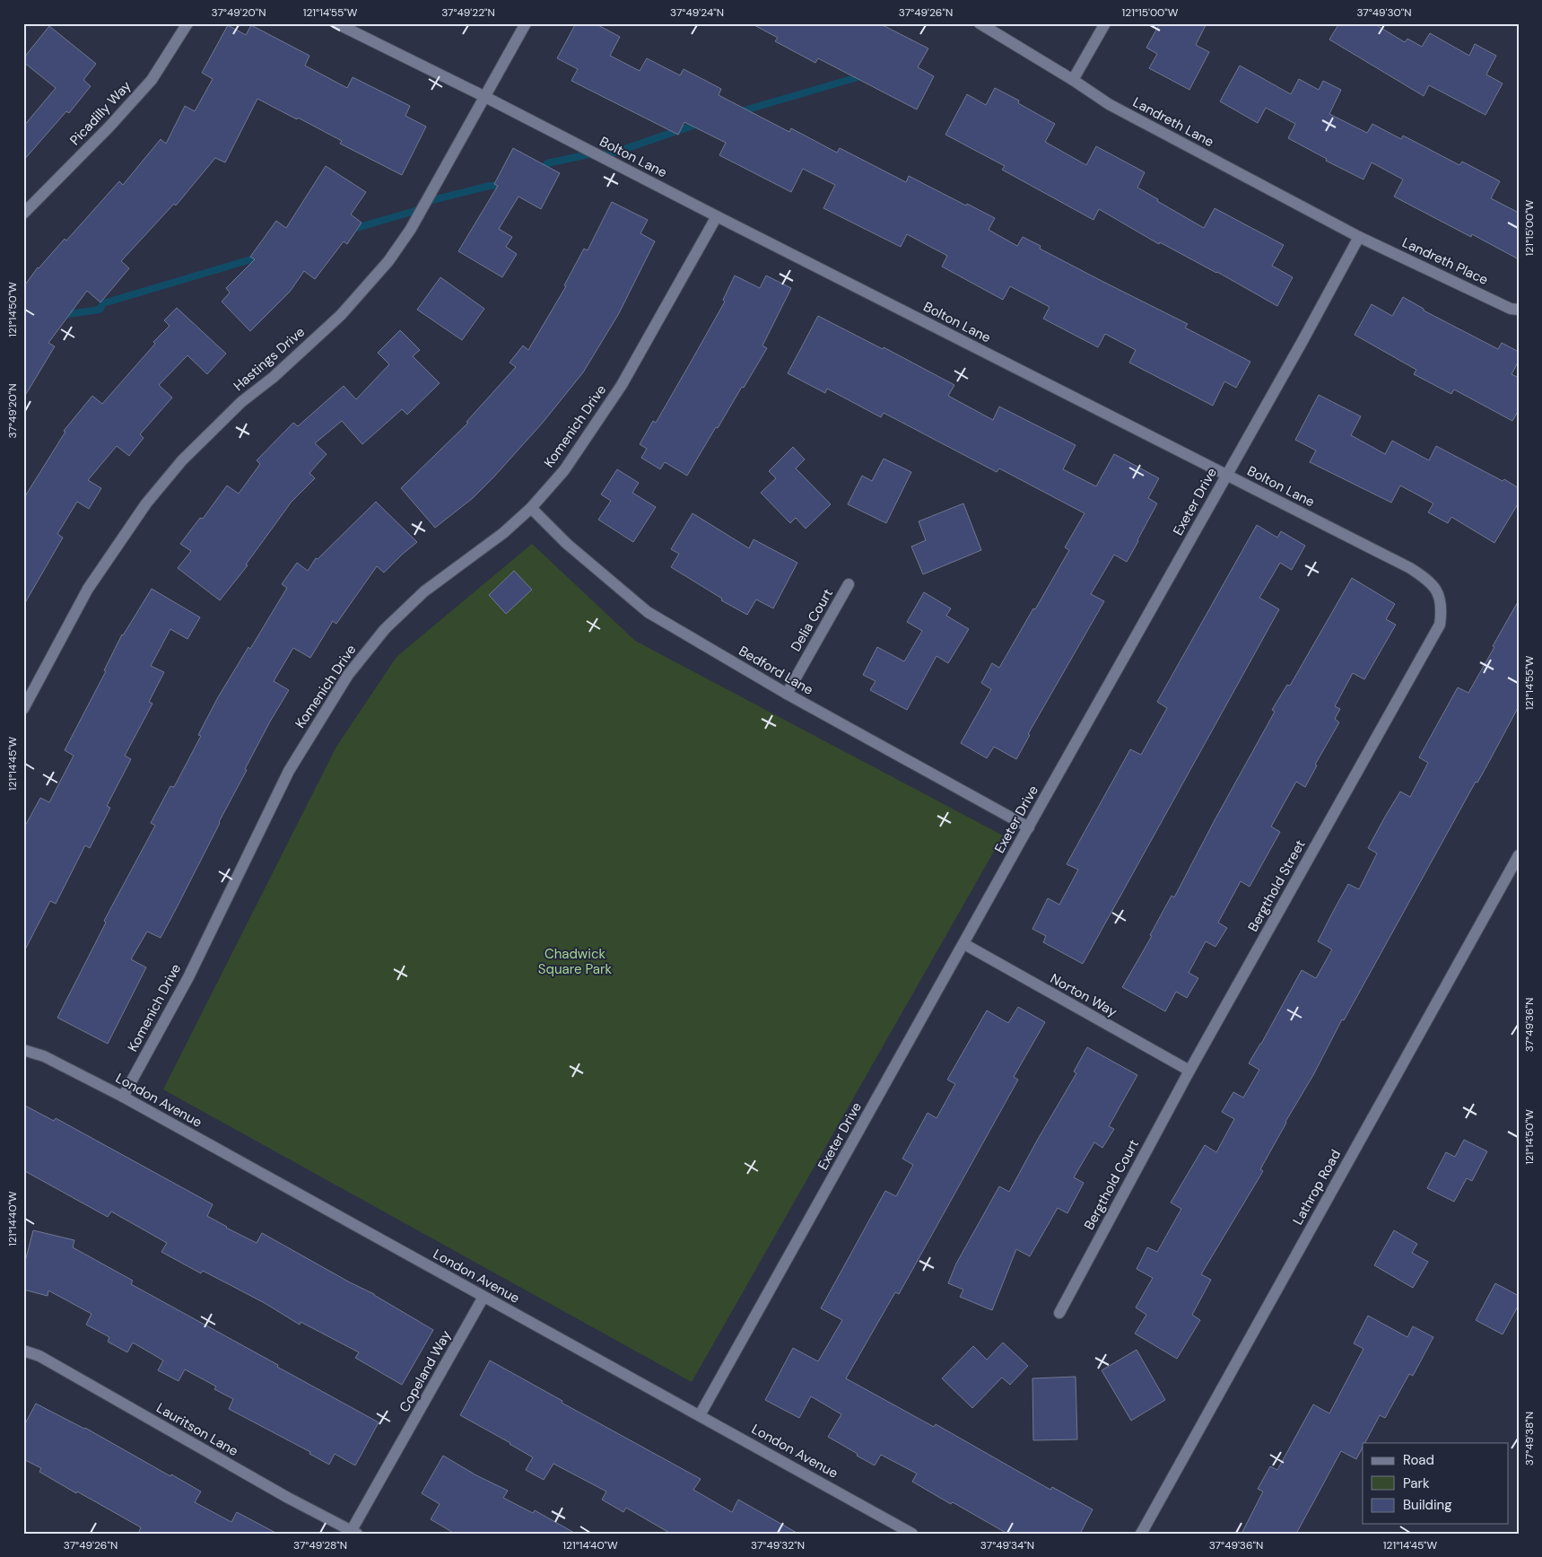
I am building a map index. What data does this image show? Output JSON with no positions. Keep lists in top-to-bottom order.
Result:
{
  "streets": {
    "street": [
      "Picadilly Way",
      "Landreth Lane",
      "Bolton Lane",
      "Landreth Place",
      "Hastings Drive",
      "Komenich Drive",
      "Exeter Drive",
      "Delia Court",
      "Bedford Lane",
      "Bergthold Street",
      "Norton Way",
      "London Avenue",
      "Bergthold Court",
      "Lathrop Road",
      "Copeland Way",
      "Lauritson Lane"
    ]
  },
  "crossings": [
    ["Landreth Lane", "Landreth Place"],
    ["Landreth Lane", "Exeter Drive"],
    ["Bolton Lane", "Hastings Drive"],
    ["Bolton Lane", "Komenich Drive"],
    ["Bolton Lane", "Exeter Drive"],
    ["Bolton Lane", "Bergthold Street"],
    ["Landreth Place", "Exeter Drive"],
    ["Komenich Drive", "Bedford Lane"],
    ["Komenich Drive", "London Avenue"],
    ["Exeter Drive", "Bedford Lane"],
    ["Exeter Drive", "Norton Way"],
    ["Exeter Drive", "London Avenue"],
    ["Delia Court", "Bedford Lane"],
    ["Bergthold Street", "Norton Way"],
    ["Bergthold Street", "Bergthold Court"],
    ["Norton Way", "Bergthold Court"],
    ["London Avenue", "Copeland Way"],
    ["Copeland Way", "Lauritson Lane"]
  ],
  "parks": ["Chadwick Square Park"],
  "legend": ["Road", "Park", "Building"],
  "coordinates": [
    "37°49'20\"N",
    "121°14'55\"W",
    "37°49'22\"N",
    "37°49'24\"N",
    "37°49'26\"N",
    "121°15'00\"W",
    "37°49'30\"N",
    "121°14'50\"W",
    "121°14'45\"W",
    "37°49'36\"N",
    "121°14'40\"W",
    "37°49'38\"N",
    "37°49'28\"N",
    "37°49'32\"N",
    "37°49'34\"N"
  ]
}
